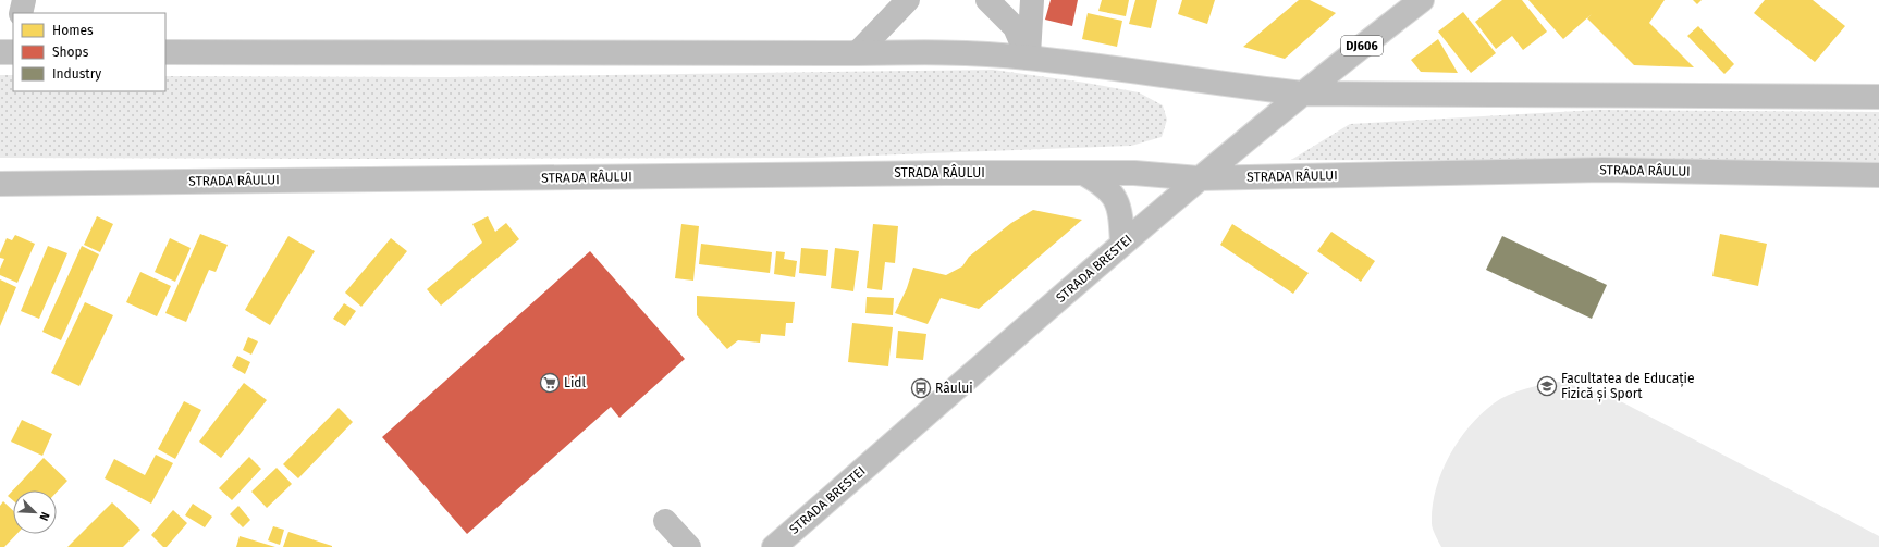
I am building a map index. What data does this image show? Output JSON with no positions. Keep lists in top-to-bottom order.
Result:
{
  "streets": {
    "main road": ["DJ606", "STRADA RÂULUI", "STRADA BRESTEI"]
  },
  "crossings": [
    ["STRADA RÂULUI", "STRADA BRESTEI"]
  ],
  "places": {
    "supermarket": ["Lidl"],
    "school or university": ["Facultatea de Educație Fizică și Sport"],
    "bus stop": ["Râului"]
  },
  "legend": ["Homes", "Shops", "Industry"],
  "north": "bottom right"
}
